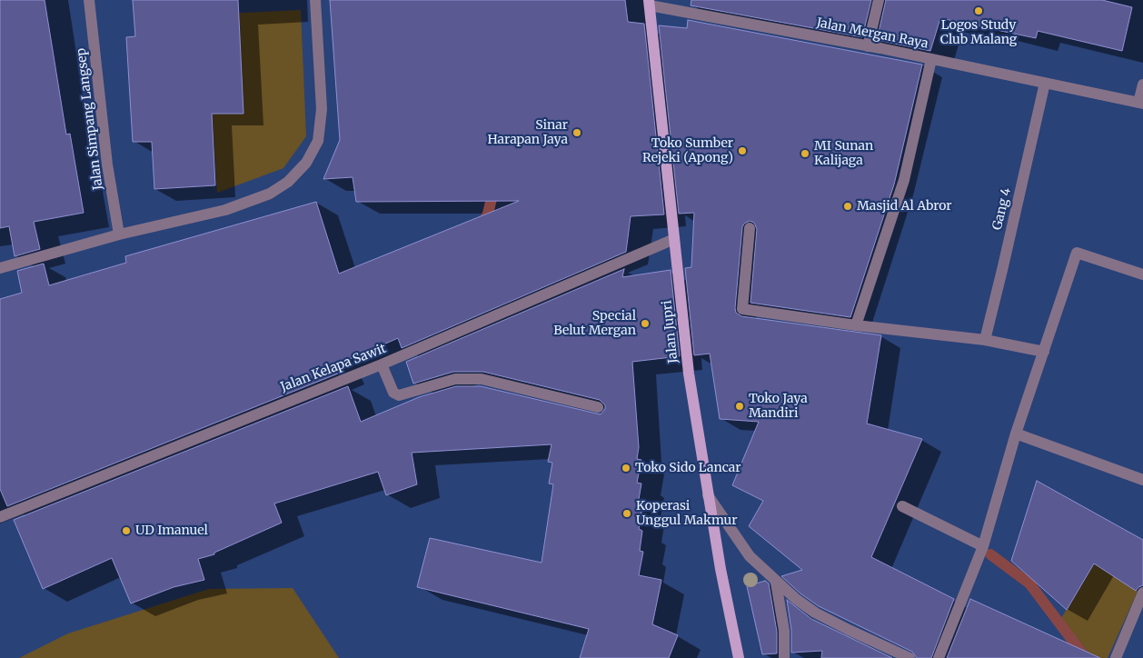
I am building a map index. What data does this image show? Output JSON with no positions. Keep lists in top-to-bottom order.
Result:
{
  "streets": {
    "main road": ["Jalan Jupri"],
    "street": [
      "Jalan Mergan Raya",
      "Jalan Simpang Langsep",
      "Gang 4",
      "Jalan Kelapa Sawit"
    ]
  },
  "crossings": [
    ["Jalan Mergan Raya", "Gang 4"],
    ["Jalan Mergan Raya", "Jalan Jupri"],
    ["Jalan Jupri", "Jalan Kelapa Sawit"]
  ],
  "places": [
    "Logos Study Club Malang",
    "Sinar Harapan Jaya",
    "Toko Sumber Rejeki (Apong)",
    "MI Sunan Kalijaga",
    "Masjid Al Abror",
    "Special Belut Mergan",
    "Toko Jaya Mandiri",
    "Toko Sido Lancar",
    "Koperasi Unggul Makmur",
    "UD Imanuel"
  ]
}
